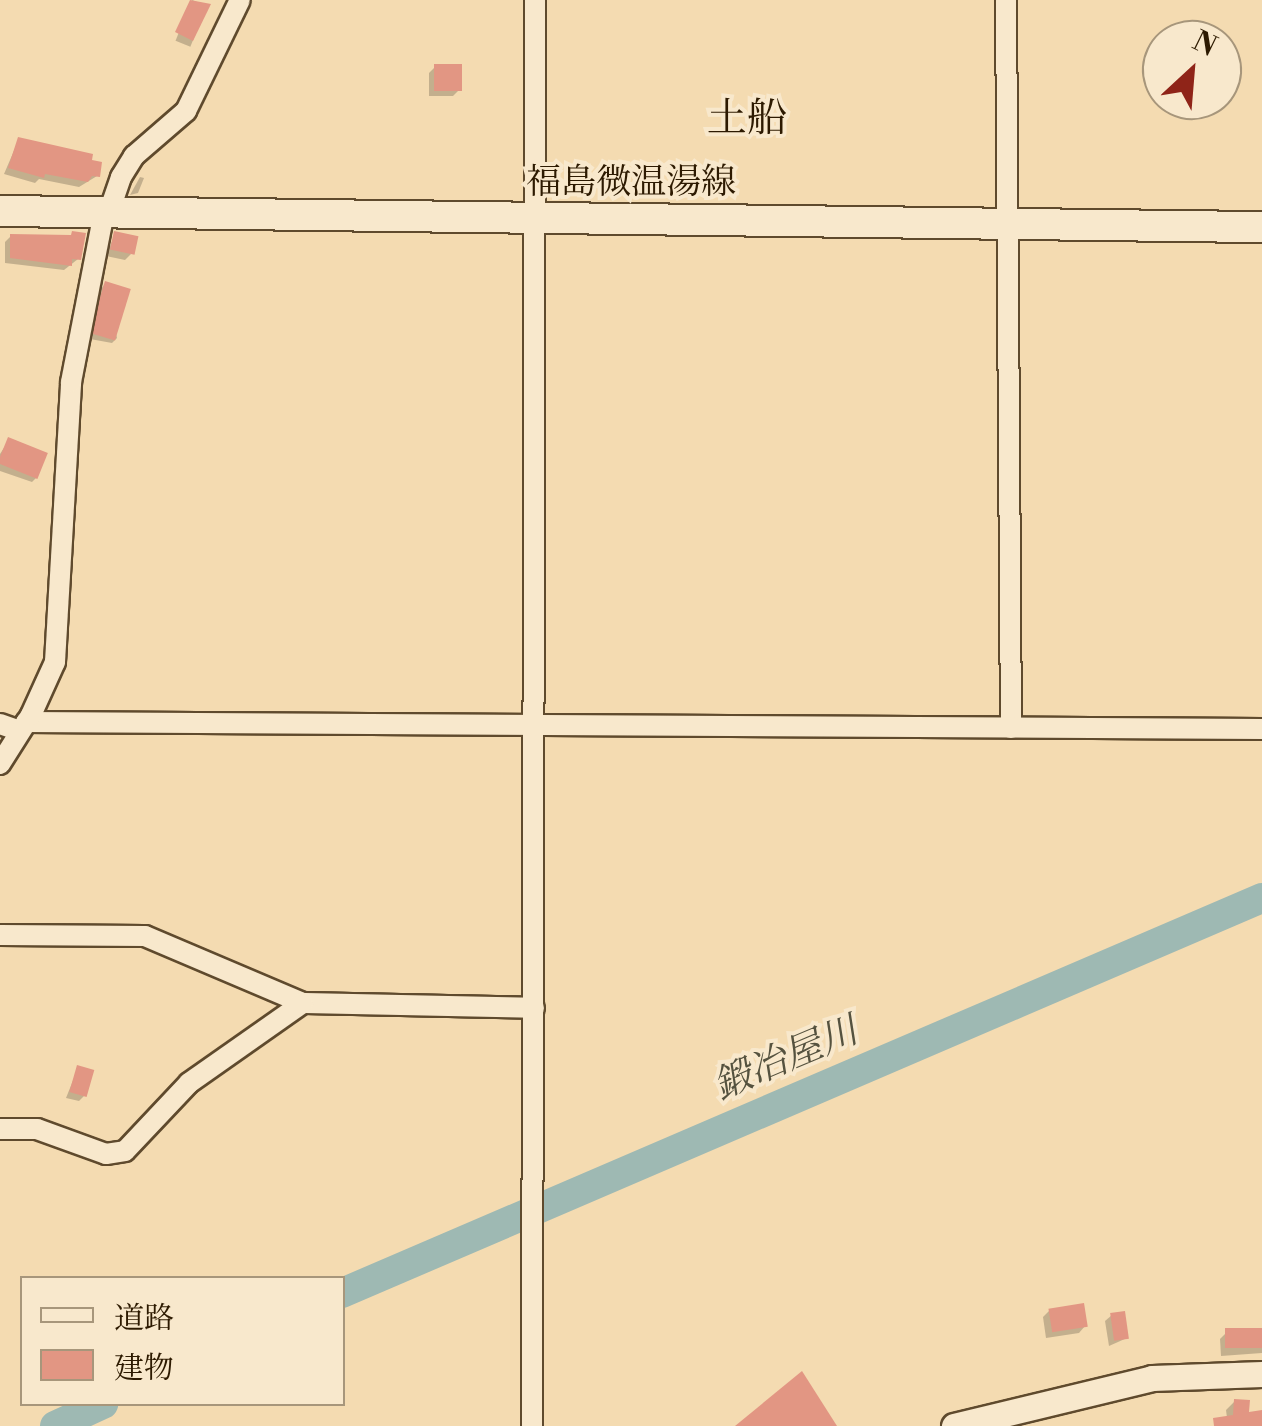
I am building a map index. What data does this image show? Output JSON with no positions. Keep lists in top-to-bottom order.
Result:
{
  "streets": {
    "main road": ["福島微温湯線"]
  },
  "districts": ["土船"],
  "water": ["鍛冶屋川"],
  "legend": ["道路", "建物"],
  "north": "top right"
}
